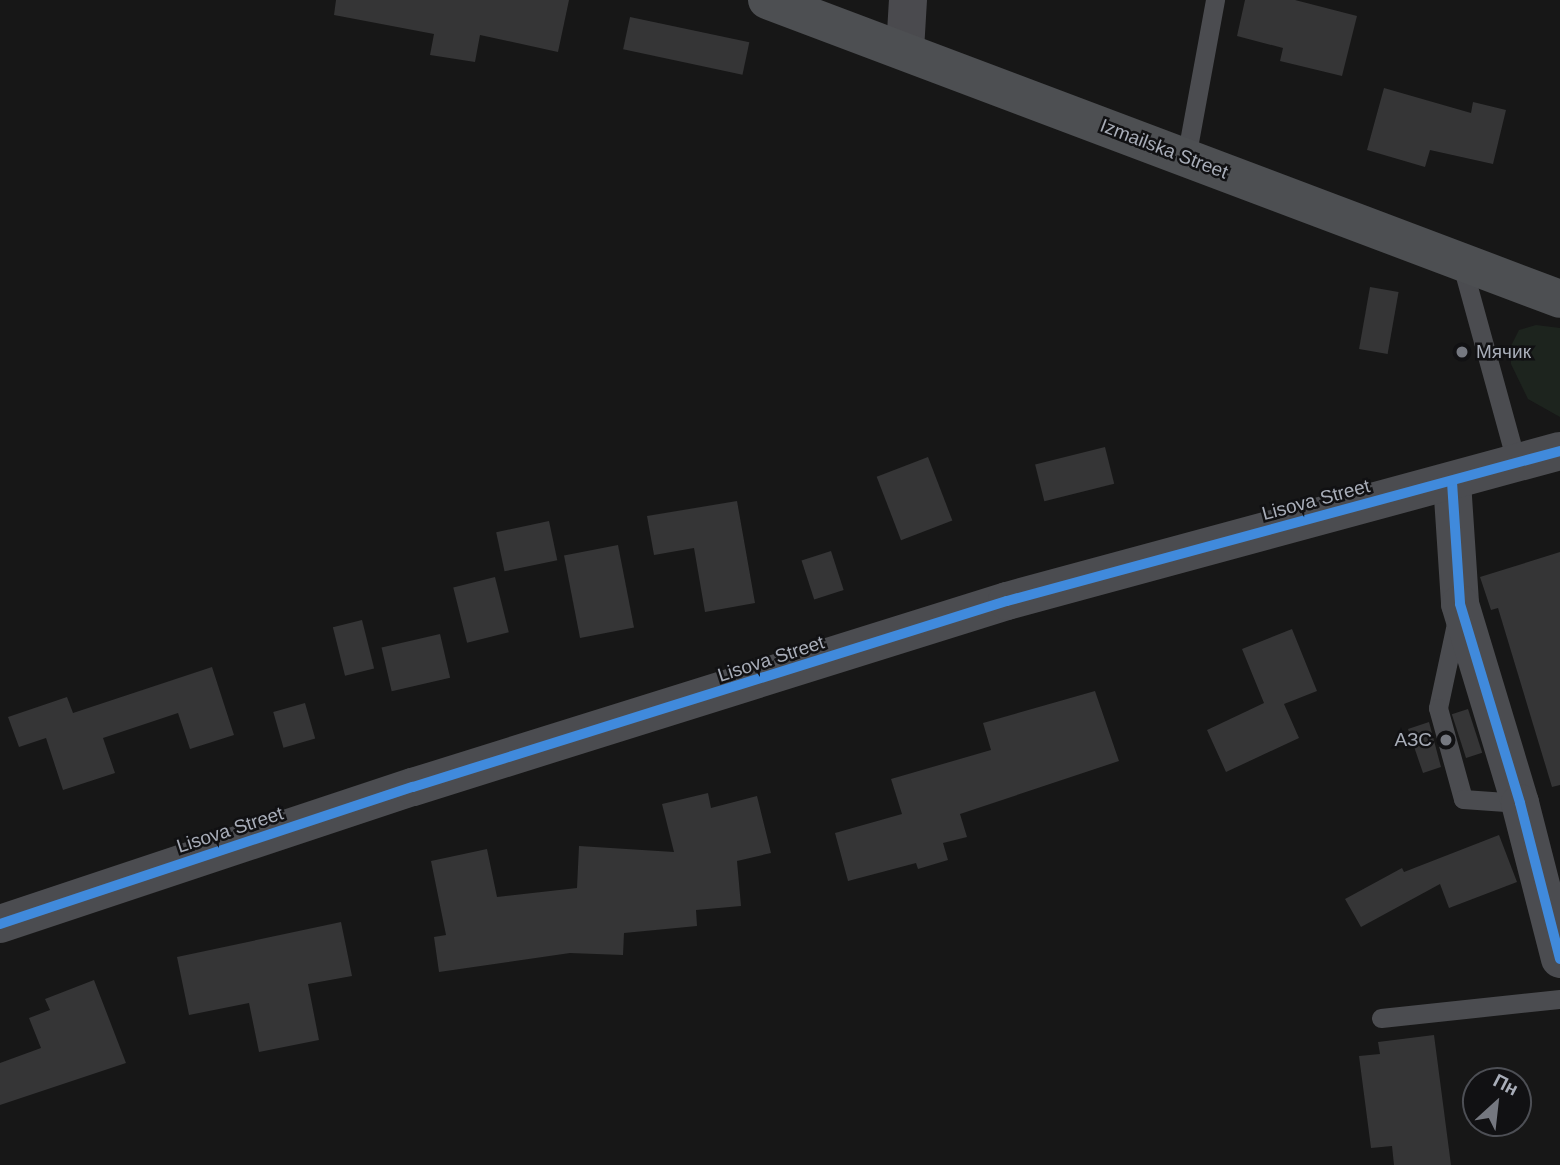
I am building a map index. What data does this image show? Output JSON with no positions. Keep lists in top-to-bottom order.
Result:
{
  "streets": {
    "main road": ["Izmailska Street"],
    "street": ["Lisova Street"]
  },
  "places": ["Мячик", "АЗС"],
  "north": "top right"
}
